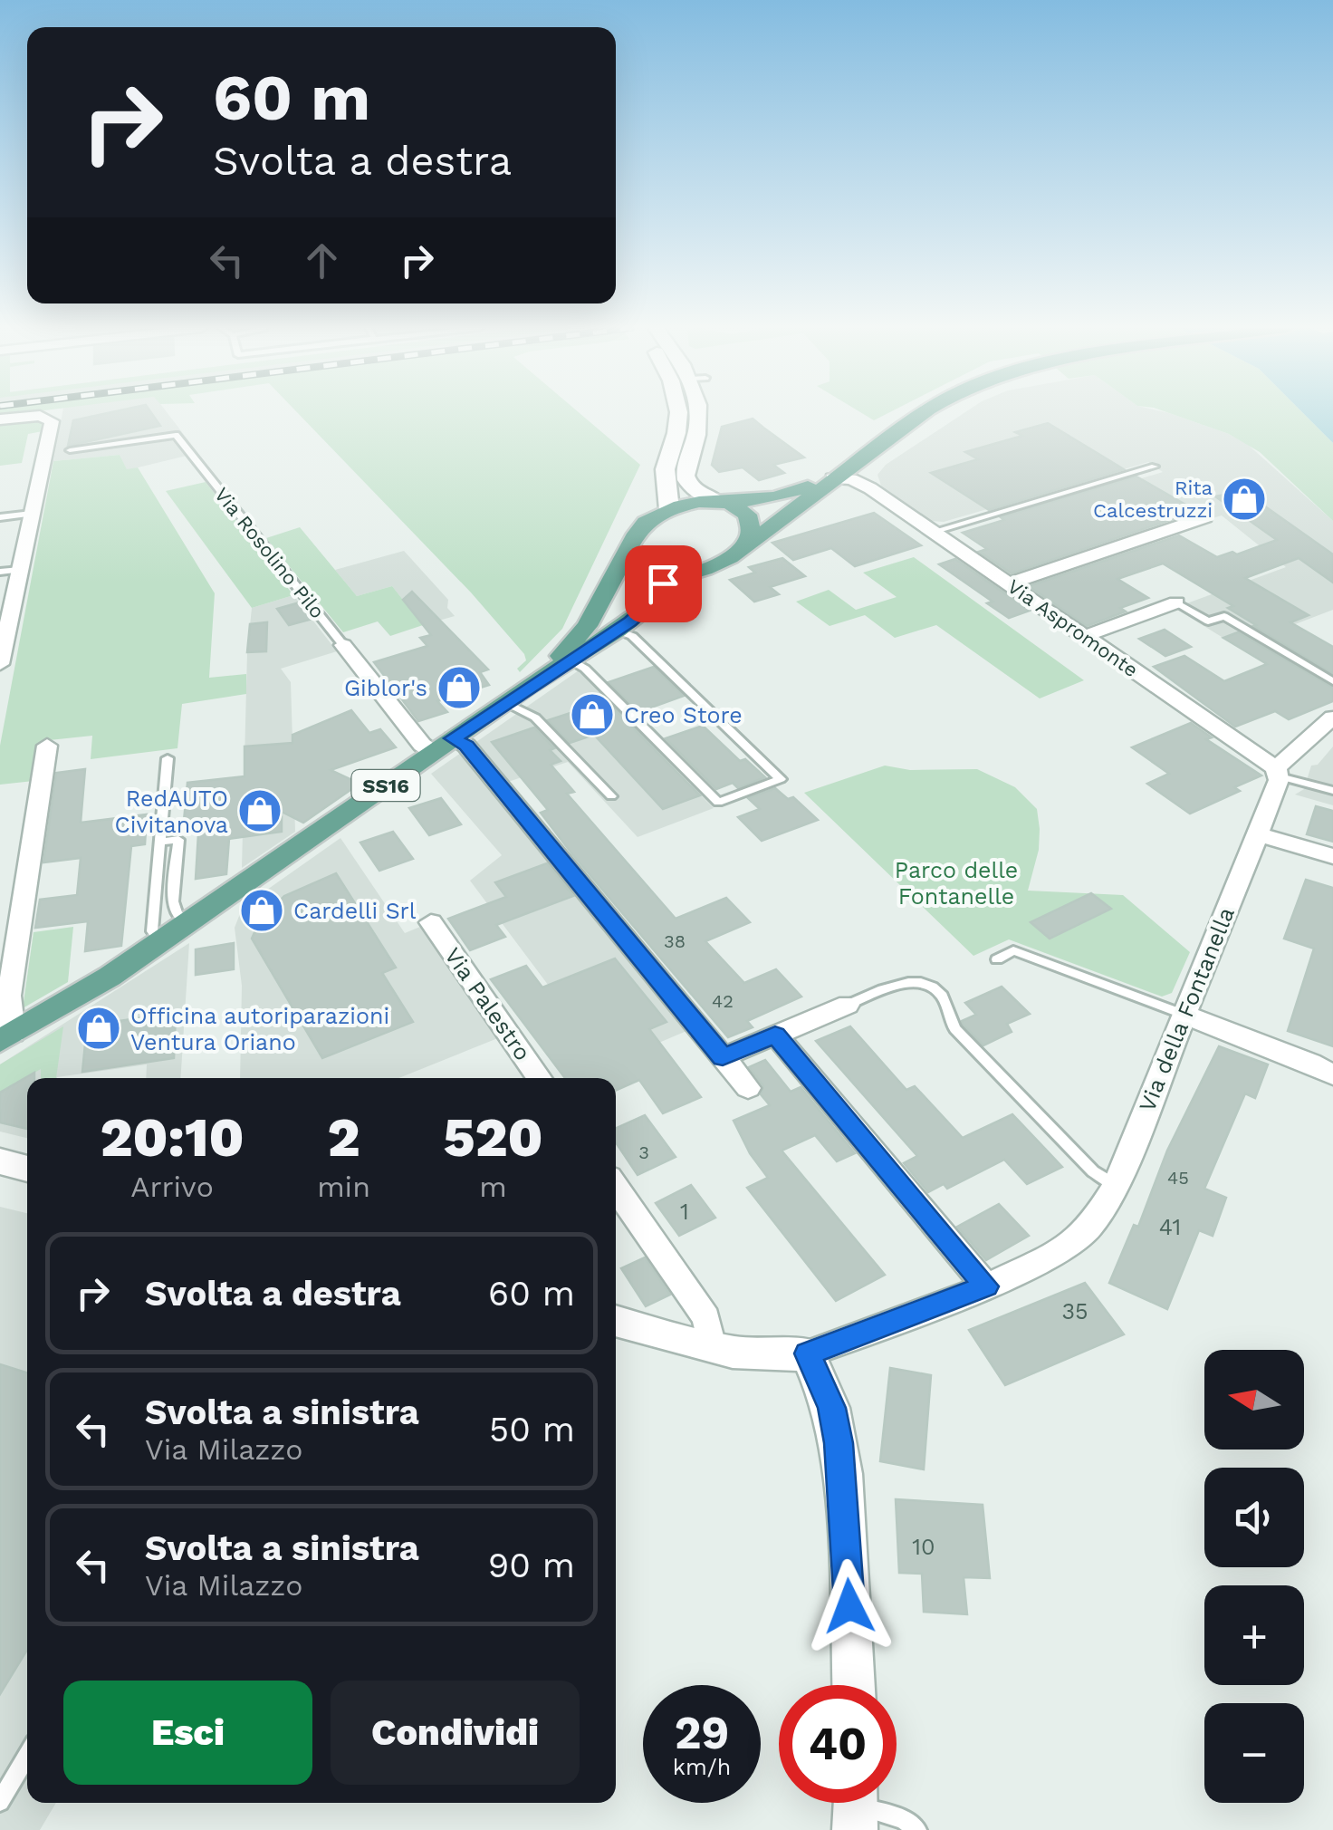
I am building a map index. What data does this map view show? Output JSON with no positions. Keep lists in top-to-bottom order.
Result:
{
  "streets": {
    "main road": ["SS16"],
    "street": [
      "Via Rosolino Pilo",
      "Via Aspromonte",
      "Via Palestro",
      "Via della Fontanella"
    ]
  },
  "crossings": [
    ["Via Rosolino Pilo", "SS16"],
    ["Via Aspromonte", "Via della Fontanella"]
  ],
  "parks": ["Parco delle Fontanelle"],
  "places": {
    "shop": [
      "Rita Calcestruzzi",
      "Giblor's",
      "Creo Store",
      "RedAUTO Civitanova",
      "Cardelli Srl",
      "Officina autoriparazioni Ventura Oriano"
    ]
  },
  "house_numbers": [
    "38",
    "42",
    "3",
    "45",
    "1",
    "41",
    "35",
    "10"
  ],
  "north": "left",
  "page": {
    "turn": ["60 m", "Svolta a destra"],
    "eta": [
      "20:10",
      "Arrivo",
      "2",
      "min",
      "520",
      "m"
    ],
    "list": [
      {
        "name": "Svolta a destra",
        "value": "60 m"
      },
      {
        "name": "Svolta a sinistra",
        "note": "Via Milazzo",
        "value": "50 m"
      },
      {
        "name": "Svolta a sinistra",
        "note": "Via Milazzo",
        "value": "90 m"
      }
    ],
    "map_buttons": ["+", "−"],
    "buttons": ["Esci", "Condividi"],
    "speed": "29 km/h",
    "limit": "40"
  }
}
